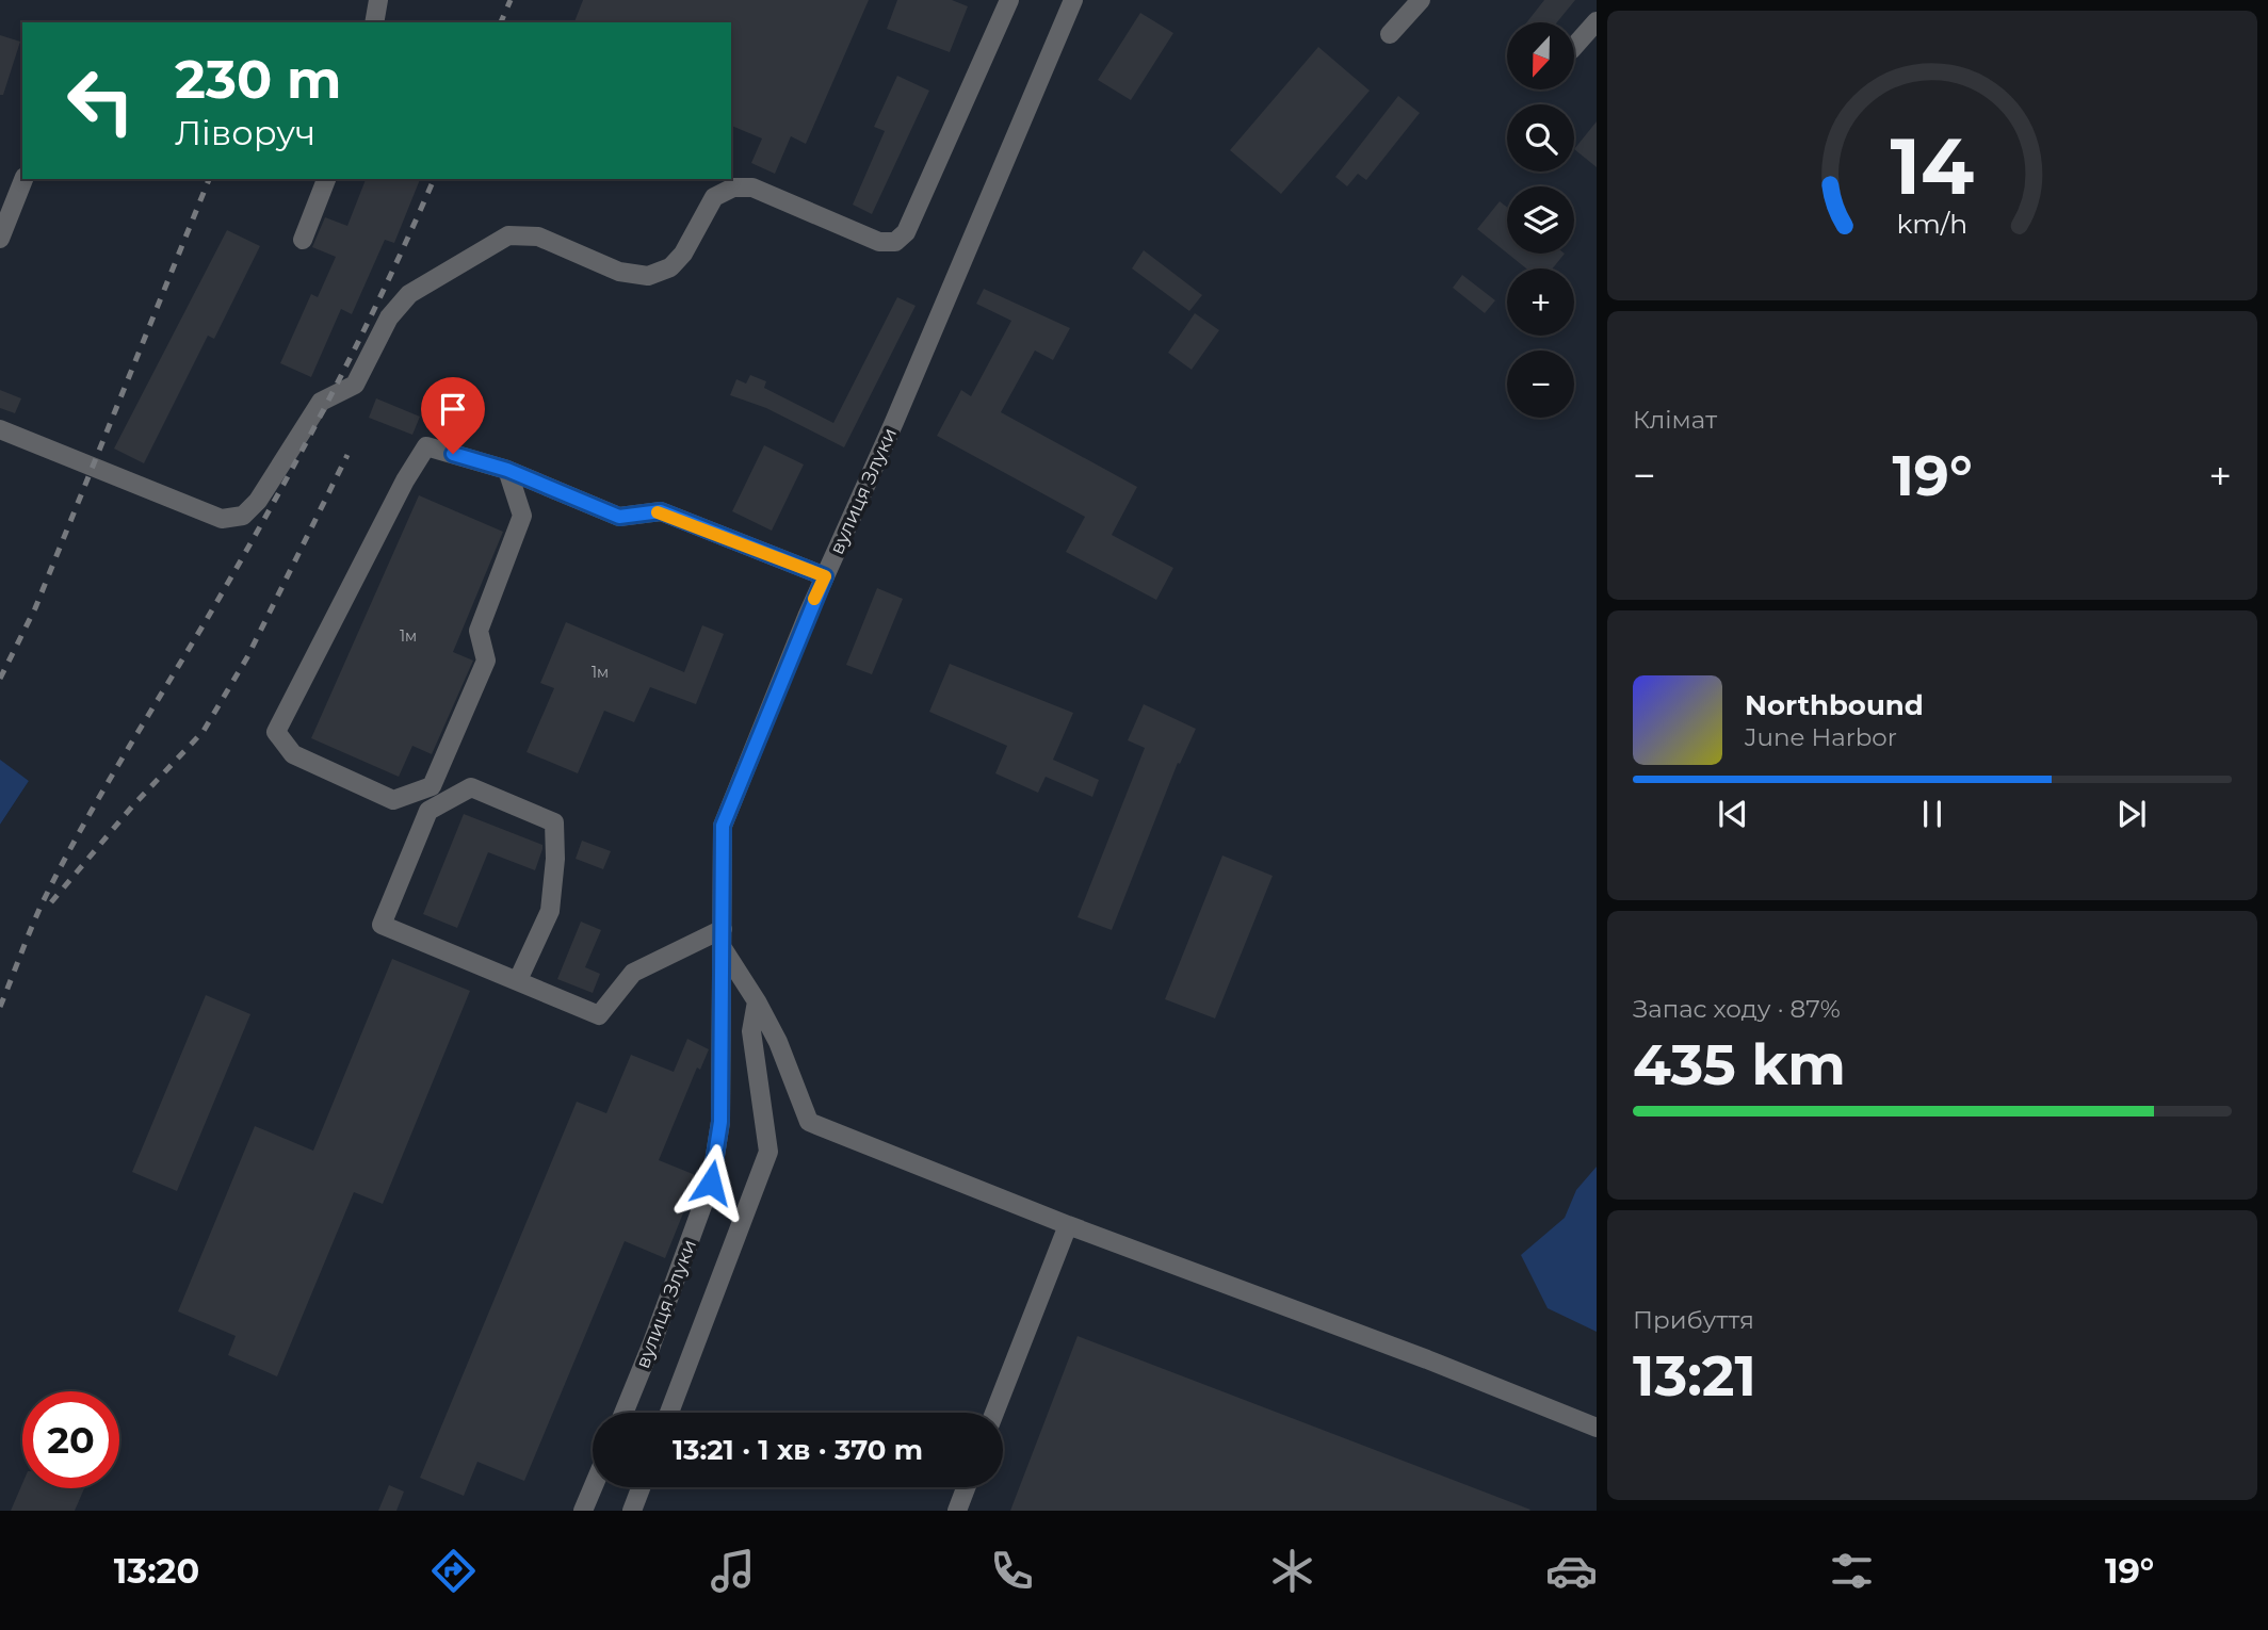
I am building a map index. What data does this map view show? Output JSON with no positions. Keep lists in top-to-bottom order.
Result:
{
  "streets": {
    "street": ["вулиця Злуки"]
  },
  "house_numbers": ["1м", "1м"],
  "north": "bottom",
  "page": {
    "map_buttons": ["+", "−"],
    "turn": ["230 m", "Ліворуч"],
    "tile": [
      "Клімат",
      ["Запас ходу · 87%", "435 km"],
      ["Прибуття", "13:21"]
    ],
    "heat": ["−", "19°", "+"],
    "song": ["Northbound", "June Harbor"],
    "limit": "20",
    "trip": "13:21 · 1 хв · 370 m",
    "tabs": ["13:20", "19°"],
    "gauge": ["14", "km/h"]
  }
}
